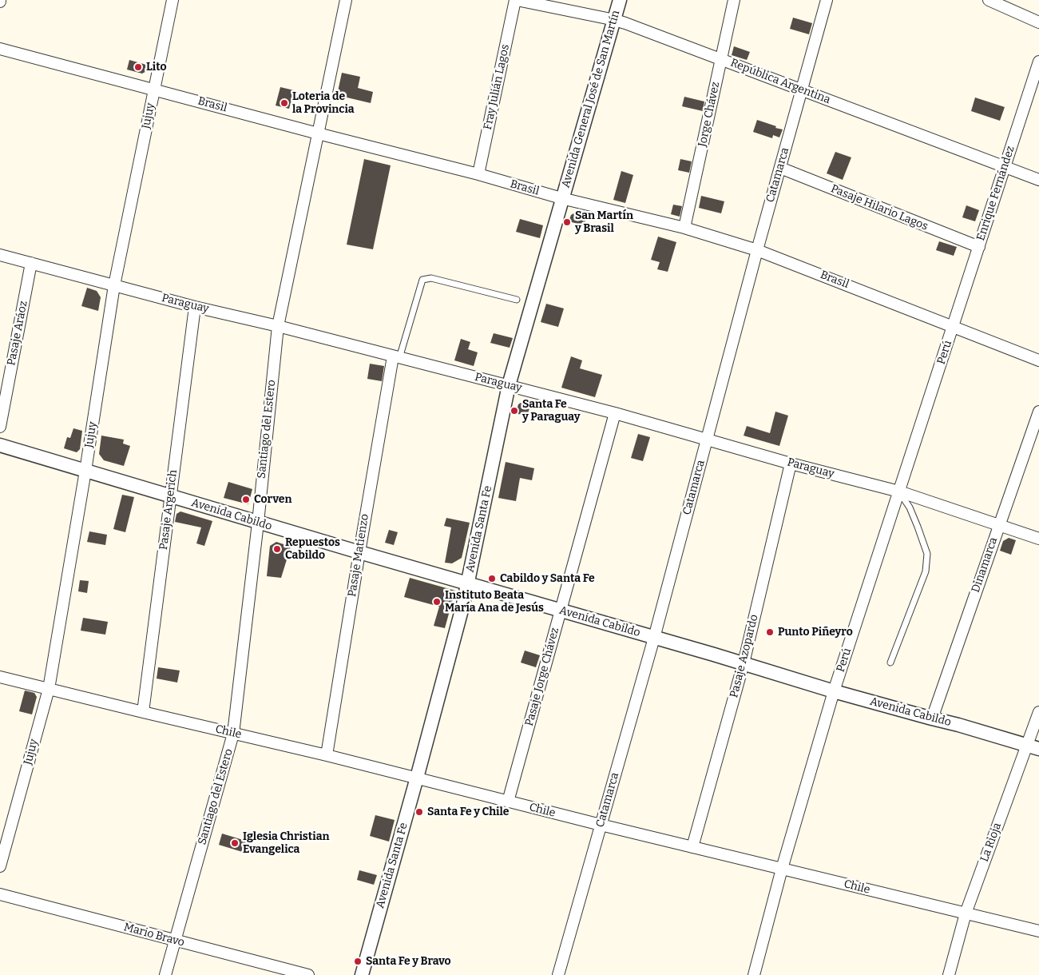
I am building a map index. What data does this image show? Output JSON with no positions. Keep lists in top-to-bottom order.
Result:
{
  "streets": {
    "street": [
      "República Argentina",
      "Fray Julián Lagos",
      "Avenida General José de San Martín",
      "Brasil",
      "Jorge Chávez",
      "Jujuy",
      "Catamarca",
      "Enrique Fernández",
      "Pasaje Hilario Lagos",
      "Paraguay",
      "Pasaje Aráoz",
      "Perú",
      "Santiago del Estero",
      "Pasaje Argerich",
      "Avenida Cabildo",
      "Avenida Santa Fe",
      "Pasaje Matienzo",
      "Dinamarca",
      "Pasaje Azopardo",
      "Pasaje Jorge Chávez",
      "Chile",
      "La Rioja",
      "Mario Bravo"
    ]
  },
  "crossings": [
    ["República Argentina", "Fray Julián Lagos"],
    ["República Argentina", "Avenida General José de San Martín"],
    ["República Argentina", "Jorge Chávez"],
    ["República Argentina", "Catamarca"],
    ["República Argentina", "Enrique Fernández"],
    ["Fray Julián Lagos", "Brasil"],
    ["Avenida General José de San Martín", "Brasil"],
    ["Avenida General José de San Martín", "Avenida Santa Fe"],
    ["Brasil", "Jorge Chávez"],
    ["Brasil", "Jujuy"],
    ["Brasil", "Catamarca"],
    ["Brasil", "Enrique Fernández"],
    ["Brasil", "Perú"],
    ["Brasil", "Santiago del Estero"],
    ["Brasil", "Avenida Santa Fe"],
    ["Jujuy", "Paraguay"],
    ["Jujuy", "Avenida Cabildo"],
    ["Jujuy", "Chile"],
    ["Catamarca", "Pasaje Hilario Lagos"],
    ["Catamarca", "Paraguay"],
    ["Catamarca", "Avenida Cabildo"],
    ["Catamarca", "Chile"],
    ["Enrique Fernández", "Pasaje Hilario Lagos"],
    ["Enrique Fernández", "Perú"],
    ["Paraguay", "Pasaje Aráoz"],
    ["Paraguay", "Perú"],
    ["Paraguay", "Santiago del Estero"],
    ["Paraguay", "Pasaje Argerich"],
    ["Paraguay", "Avenida Santa Fe"],
    ["Paraguay", "Pasaje Matienzo"],
    ["Paraguay", "Dinamarca"],
    ["Paraguay", "Pasaje Azopardo"],
    ["Paraguay", "Pasaje Jorge Chávez"],
    ["Perú", "Avenida Cabildo"],
    ["Perú", "Chile"],
    ["Santiago del Estero", "Avenida Cabildo"],
    ["Santiago del Estero", "Chile"],
    ["Santiago del Estero", "Mario Bravo"],
    ["Pasaje Argerich", "Avenida Cabildo"],
    ["Pasaje Argerich", "Chile"],
    ["Avenida Cabildo", "Avenida Santa Fe"],
    ["Avenida Cabildo", "Pasaje Matienzo"],
    ["Avenida Cabildo", "Dinamarca"],
    ["Avenida Cabildo", "Pasaje Azopardo"],
    ["Avenida Cabildo", "Pasaje Jorge Chávez"],
    ["Avenida Cabildo", "La Rioja"],
    ["Avenida Santa Fe", "Chile"],
    ["Pasaje Matienzo", "Chile"],
    ["Pasaje Azopardo", "Chile"],
    ["Pasaje Jorge Chávez", "Chile"],
    ["Chile", "La Rioja"]
  ],
  "places": [
    "Lito",
    "Loteria de la Provincia",
    "San Martín y Brasil",
    "Santa Fe y Paraguay",
    "Corven",
    "Repuestos Cabildo",
    "Cabildo y Santa Fe",
    "Instituto Beata María Ana de Jesús",
    "Punto Piñeyro",
    "Santa Fe y Chile",
    "Iglesia Christian Evangelica",
    "Santa Fe y Bravo"
  ]
}
